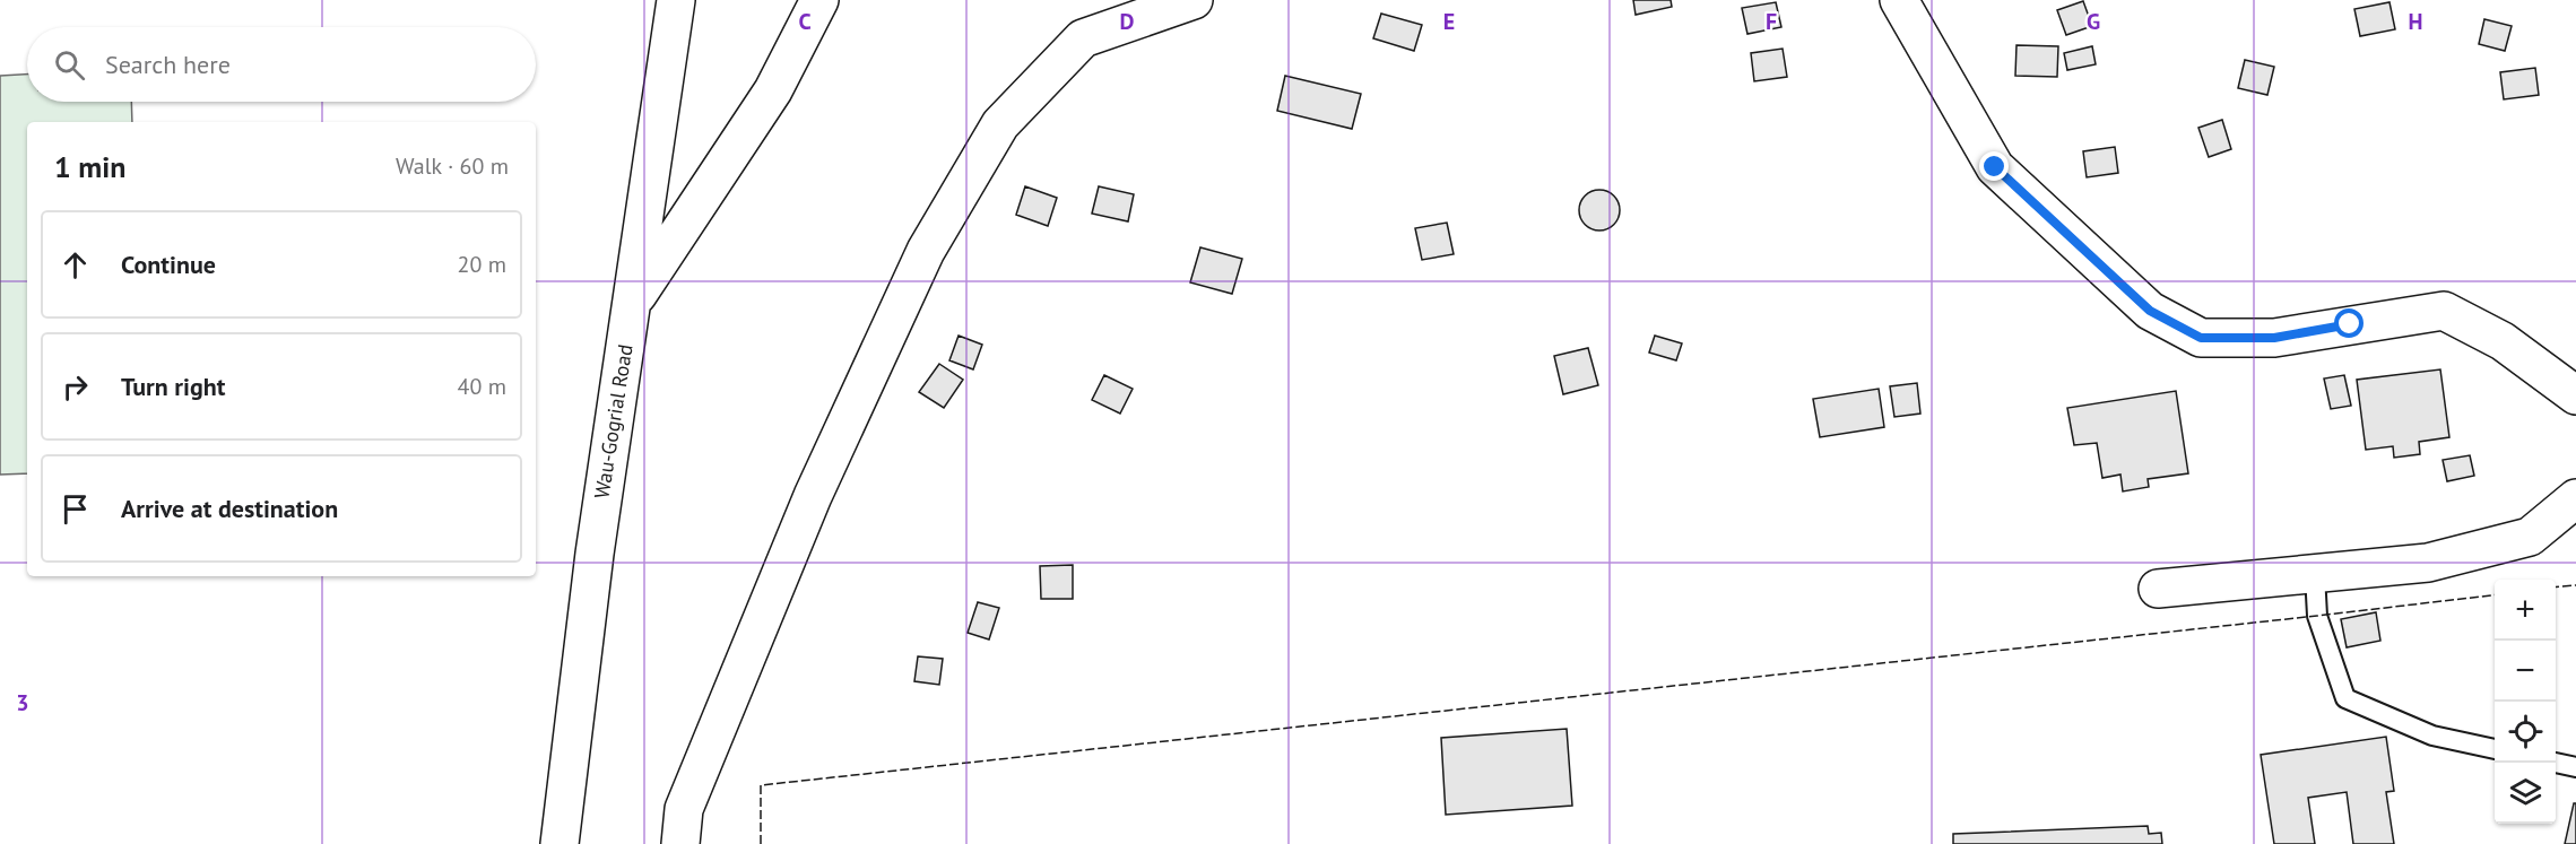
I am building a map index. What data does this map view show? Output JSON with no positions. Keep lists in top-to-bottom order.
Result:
{
  "streets": {
    "street": ["Wau-Gogrial Road"]
  },
  "page": {
    "search": "Search here",
    "heading": ["1 min", "Walk · 60 m"],
    "list": [
      ["Continue", "20 m"],
      ["Turn right", "40 m"],
      "Arrive at destination"
    ],
    "map_buttons": ["+", "−"]
  },
  "grid": {
    "columns": [
      "C",
      "D",
      "E",
      "F",
      "G",
      "H"
    ],
    "rows": ["3"]
  }
}
